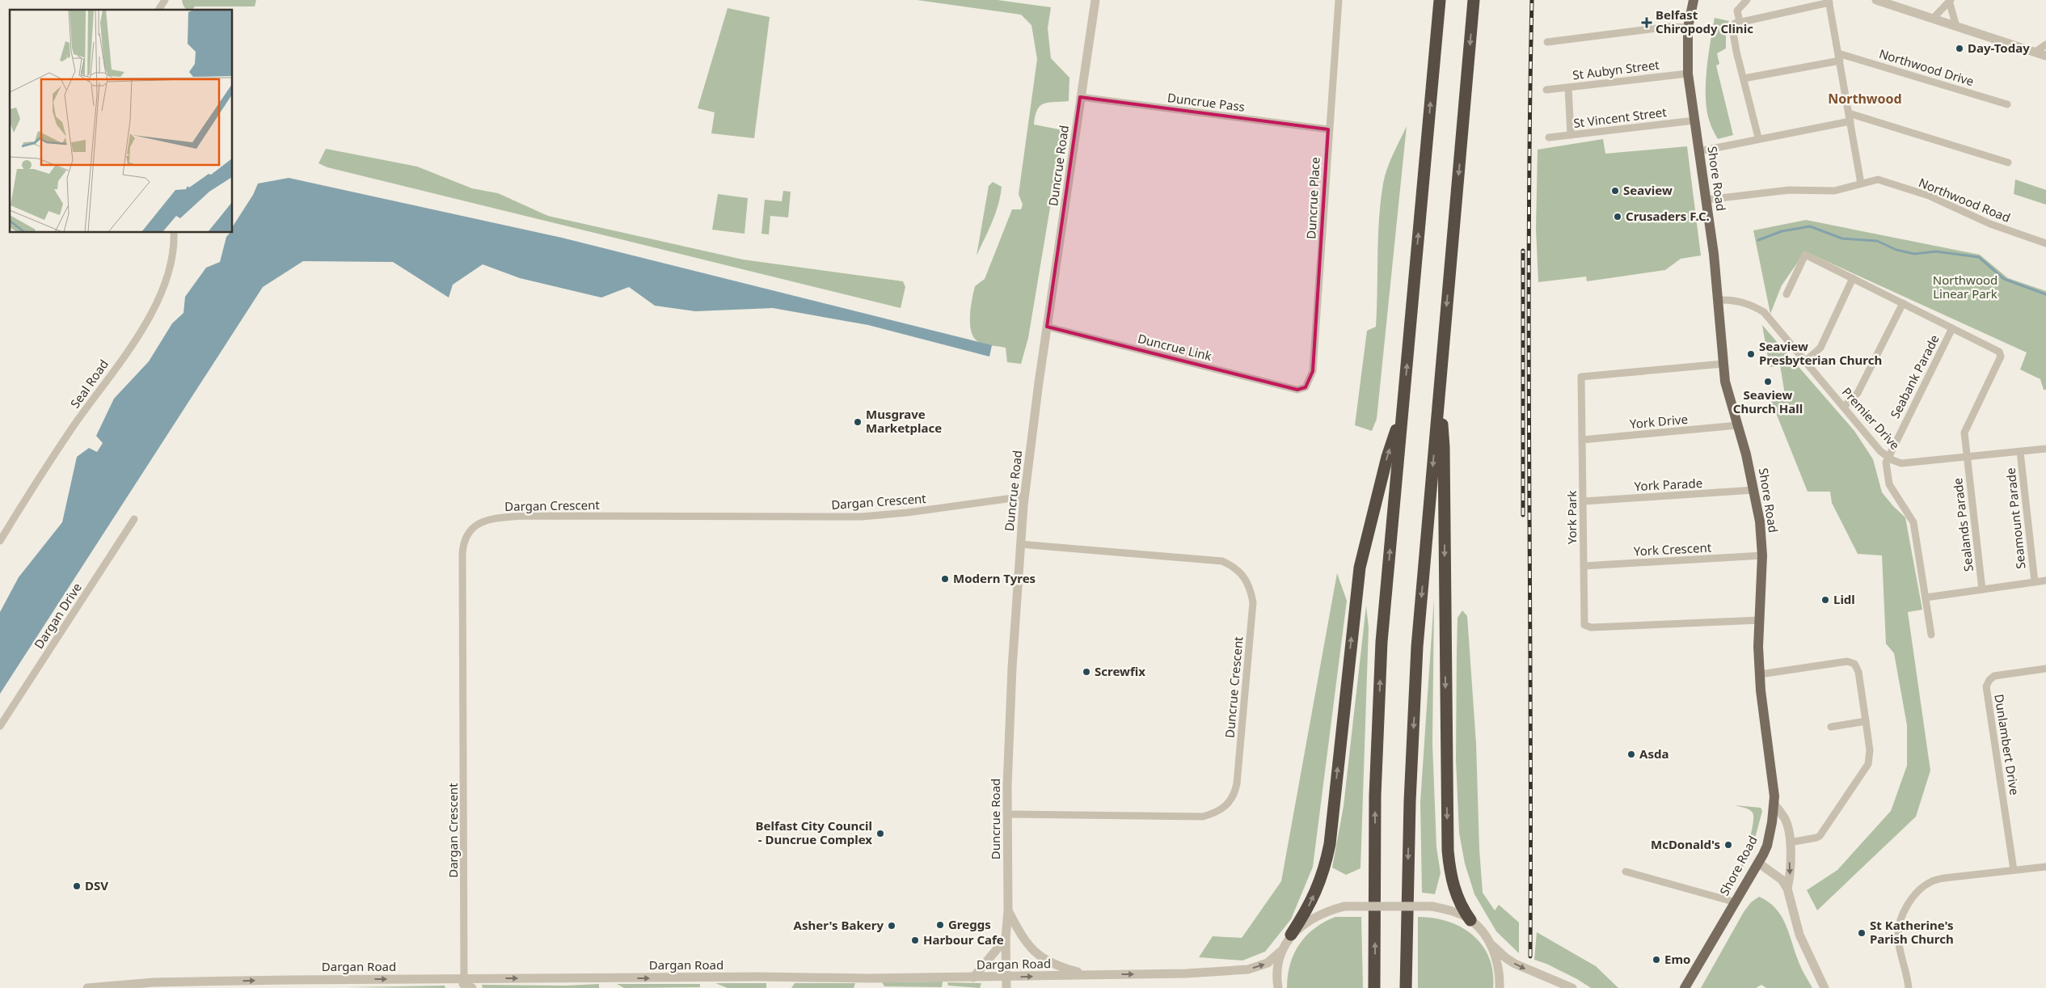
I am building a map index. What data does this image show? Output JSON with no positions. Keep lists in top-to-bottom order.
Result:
{
  "streets": {
    "main road": ["Shore Road"],
    "street": [
      "Northwood Drive",
      "St Aubyn Street",
      "Duncrue Pass",
      "St Vincent Street",
      "Duncrue Road",
      "Duncrue Place",
      "Northwood Road",
      "Duncrue Link",
      "Seabank Parade",
      "Seal Road",
      "Premier Drive",
      "York Drive",
      "York Parade",
      "Dargan Crescent",
      "York Park",
      "Seamount Parade",
      "Sealands Parade",
      "York Crescent",
      "Dargan Drive",
      "Duncrue Crescent",
      "Dunlambert Drive",
      "Dargan Road"
    ]
  },
  "crossings": [
    ["St Aubyn Street", "Shore Road"],
    ["Duncrue Pass", "Duncrue Road"],
    ["Duncrue Pass", "Duncrue Place"],
    ["St Vincent Street", "Shore Road"],
    ["Duncrue Road", "Duncrue Link"],
    ["Duncrue Road", "Dargan Crescent"],
    ["Duncrue Road", "Duncrue Crescent"],
    ["Duncrue Road", "Dargan Road"],
    ["Shore Road", "Northwood Road"],
    ["Shore Road", "Premier Drive"],
    ["Shore Road", "York Drive"],
    ["Shore Road", "York Parade"],
    ["Shore Road", "York Park"],
    ["Shore Road", "York Crescent"],
    ["Duncrue Place", "Duncrue Link"],
    ["Seabank Parade", "Premier Drive"],
    ["Seabank Parade", "Sealands Parade"],
    ["Premier Drive", "Seamount Parade"],
    ["Premier Drive", "Sealands Parade"],
    ["York Drive", "York Park"],
    ["York Parade", "York Park"],
    ["Dargan Crescent", "Dargan Road"],
    ["York Park", "York Crescent"]
  ],
  "one_way": ["Dargan Road"],
  "districts": ["Northwood"],
  "parks": ["Northwood Linear Park"],
  "places": {
    "health": ["Belfast Chiropody Clinic"],
    "other": [
      "Day-Today",
      "Seaview",
      "Crusaders F.C.",
      "Seaview Presbyterian Church",
      "Seaview Church Hall",
      "Musgrave Marketplace",
      "Modern Tyres",
      "Lidl",
      "Screwfix",
      "Asda",
      "Belfast City Council - Duncrue Complex",
      "McDonald's",
      "DSV",
      "Greggs",
      "Asher's Bakery",
      "St Katherine's Parish Church",
      "Harbour Cafe",
      "Emo"
    ]
  }
}
